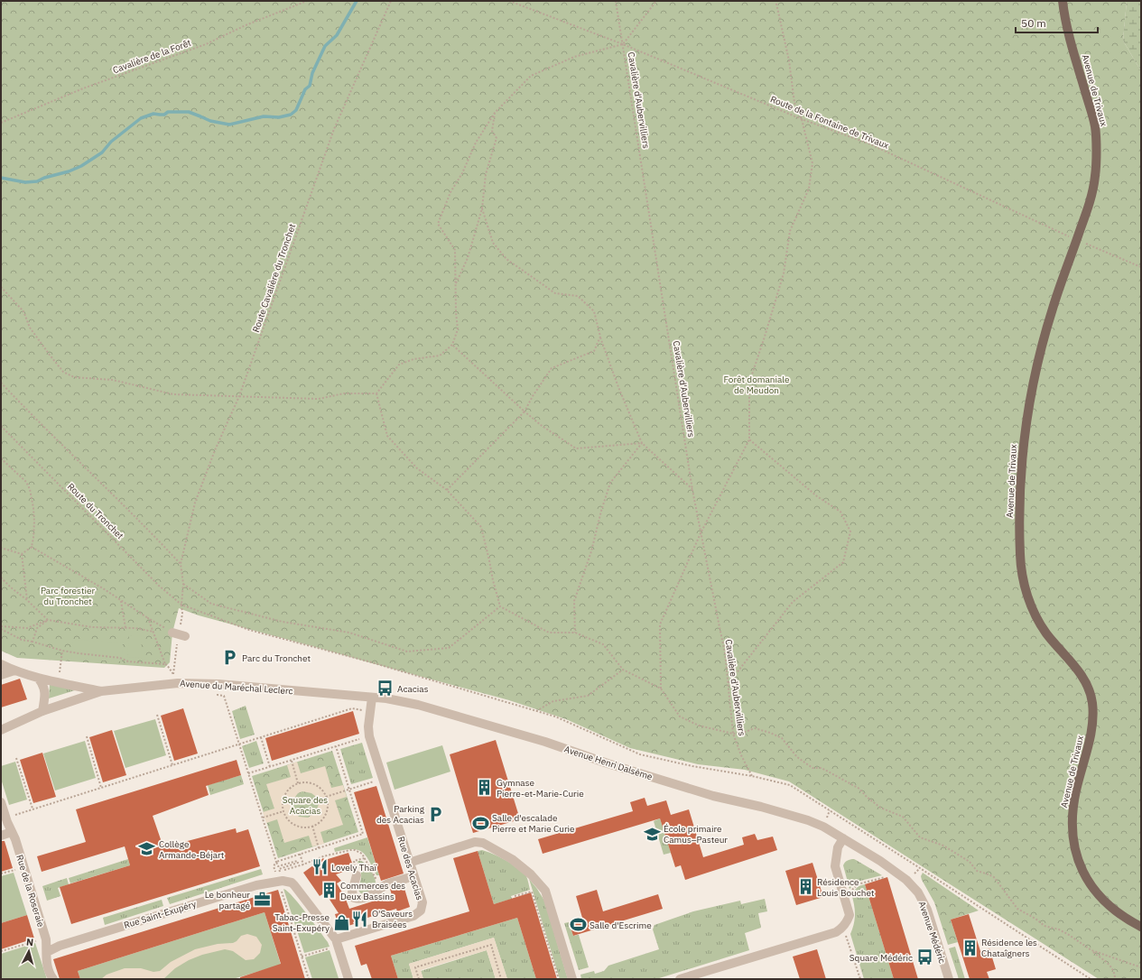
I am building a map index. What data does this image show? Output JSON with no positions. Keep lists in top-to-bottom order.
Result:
{
  "streets": {
    "main road": ["Avenue de Trivaux"],
    "street": [
      "Avenue du Maréchal Leclerc",
      "Avenue Henri Dalsème",
      "Rue des Acacias",
      "Rue de la Roseraie",
      "Rue Saint-Exupéry",
      "Avenue Médéric"
    ],
    "path": [
      "Cavalière de la Forêt",
      "Cavalière d'Aubervilliers",
      "Route de la Fontaine de Trivaux",
      "Route Cavalière du Tronchet",
      "Route du Tronchet"
    ]
  },
  "crossings": [
    ["Avenue de Trivaux", "Route de la Fontaine de Trivaux"],
    ["Cavalière d'Aubervilliers", "Route de la Fontaine de Trivaux"],
    ["Avenue du Maréchal Leclerc", "Avenue Henri Dalsème"],
    ["Avenue du Maréchal Leclerc", "Rue des Acacias"],
    ["Avenue Henri Dalsème", "Rue des Acacias"],
    ["Avenue Henri Dalsème", "Avenue Médéric"],
    ["Rue de la Roseraie", "Rue Saint-Exupéry"]
  ],
  "parks": ["Forêt domaniale de Meudon", "Parc forestier du Tronchet", "Square des Acacias"],
  "places": {
    "parking": ["Parc du Tronchet", "Parking des Acacias"],
    "bus stop": ["Acacias", "Square Médéric"],
    "building": [
      "Gymnase Pierre-et-Marie-Curie",
      "Résidence Louis Bouchet",
      "Commerces des Deux Bassins",
      "Résidence les Chataîgners"
    ],
    "sports": ["Salle d'escalade Pierre et Marie Curie", "Salle d'Escrime"],
    "school or university": ["École primaire Camus–Pasteur", "Collège Armande-Béjart"],
    "restaurant": ["Lovely Thaï", "O'Saveurs Braisées"],
    "office": ["Le bonheur partagé"],
    "shop": ["Tabac-Presse Saint-Exupéry"]
  },
  "scale_bar": "50 m",
  "north": "top"
}
